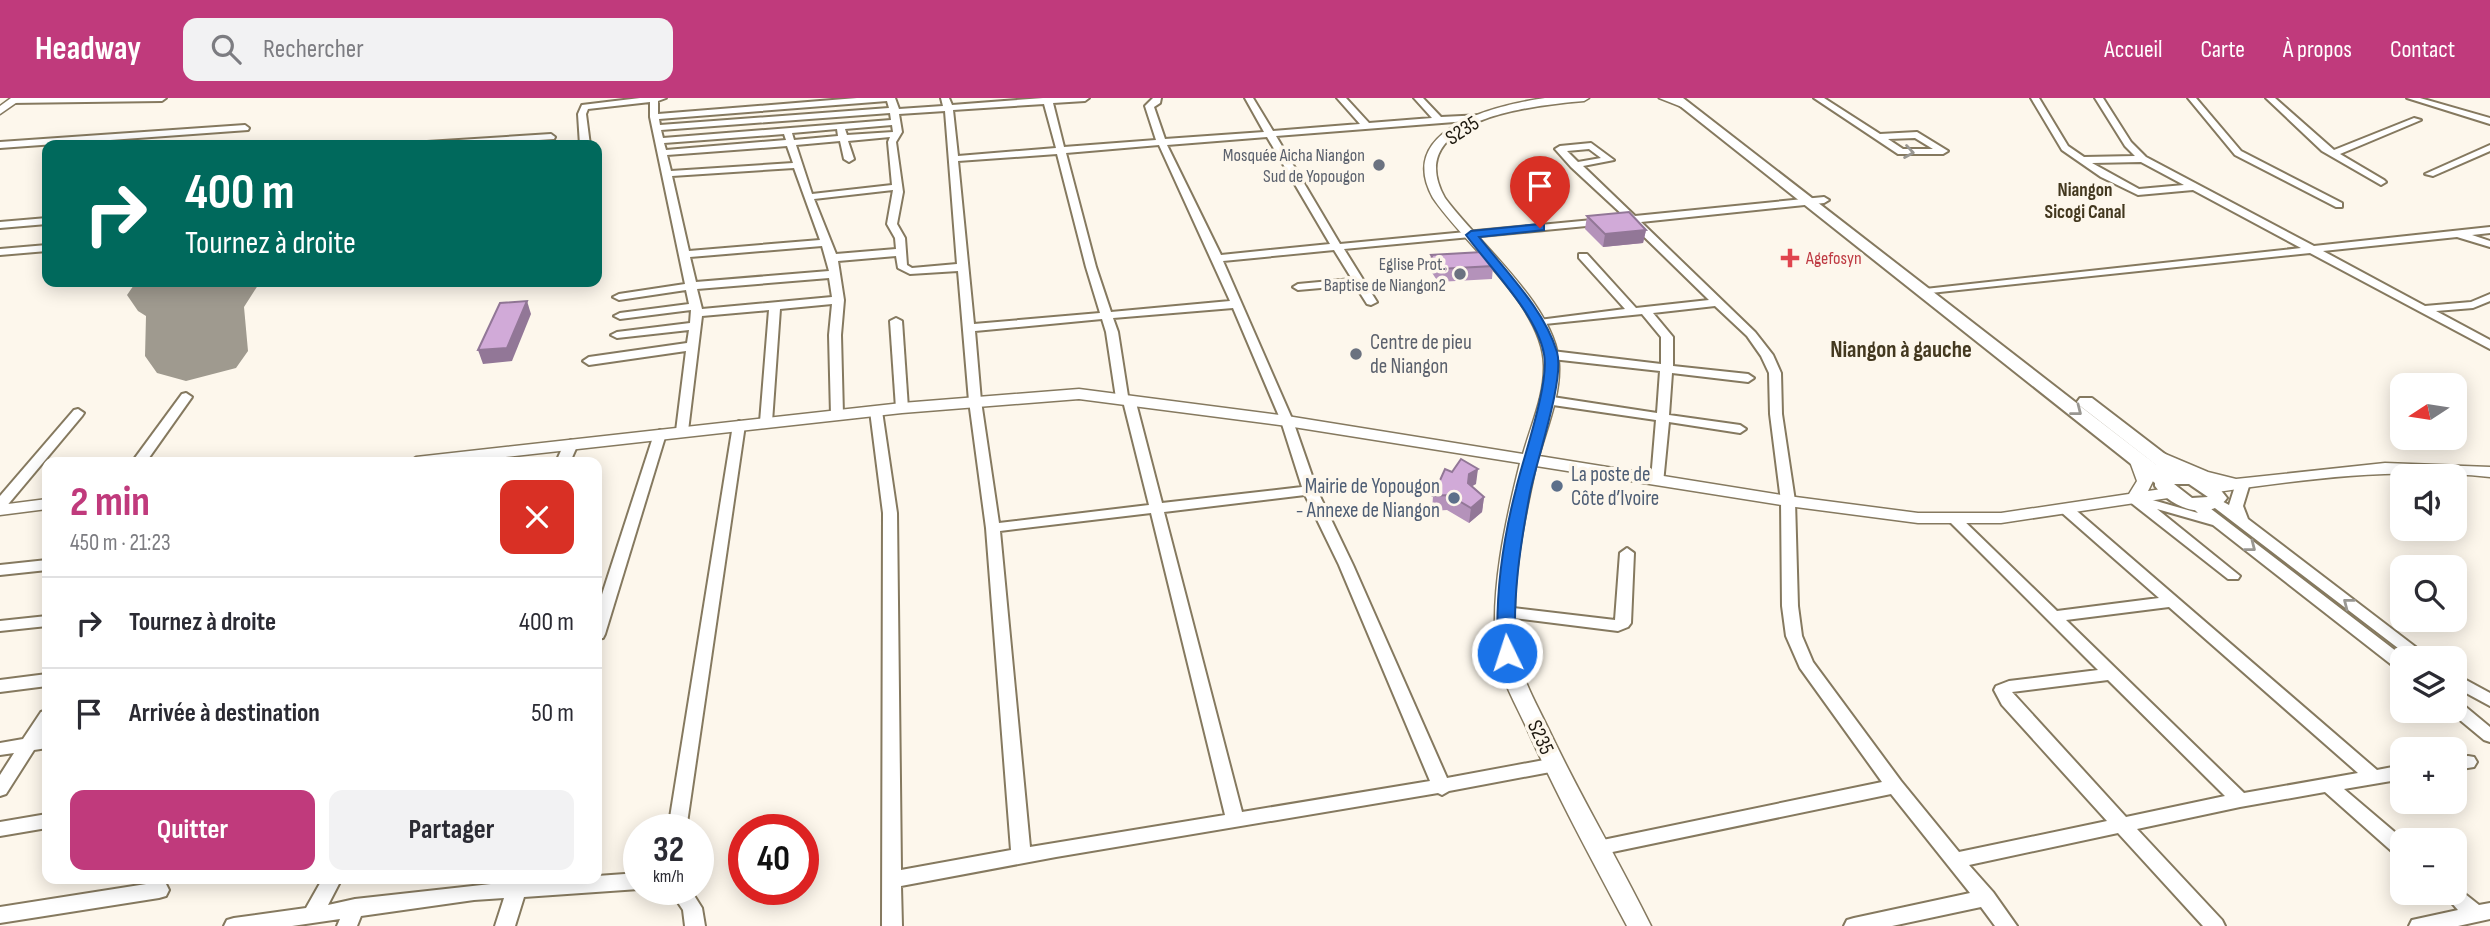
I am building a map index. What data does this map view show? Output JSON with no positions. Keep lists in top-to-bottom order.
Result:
{
  "streets": {
    "street": ["S235"]
  },
  "districts": ["Niangon Sicogi Canal", "Niangon à gauche"],
  "places": {
    "other": [
      "Mosquée Aicha Niangon Sud de Yopougon",
      "Eglise Prot. Baptise de Niangon2",
      "Centre de pieu de Niangon",
      "La poste de Côte d’Ivoire",
      "Mairie de Yopougon - Annexe de Niangon"
    ],
    "health": ["Agefosyn"]
  },
  "north": "left",
  "page": {
    "header": "Headway",
    "search": "Rechercher",
    "nav": [
      "Accueil",
      "Carte",
      "À propos",
      "Contact"
    ],
    "turn": ["400 m", "Tournez à droite"],
    "map_buttons": ["+", "−"],
    "heading": ["2 min", "450 m · 21:23"],
    "list": [
      {
        "name": "Tournez à droite",
        "value": "400 m"
      },
      {
        "name": "Arrivée à destination",
        "value": "50 m"
      }
    ],
    "buttons": ["Quitter", "Partager"],
    "speed": "32 km/h",
    "limit": "40"
  }
}
